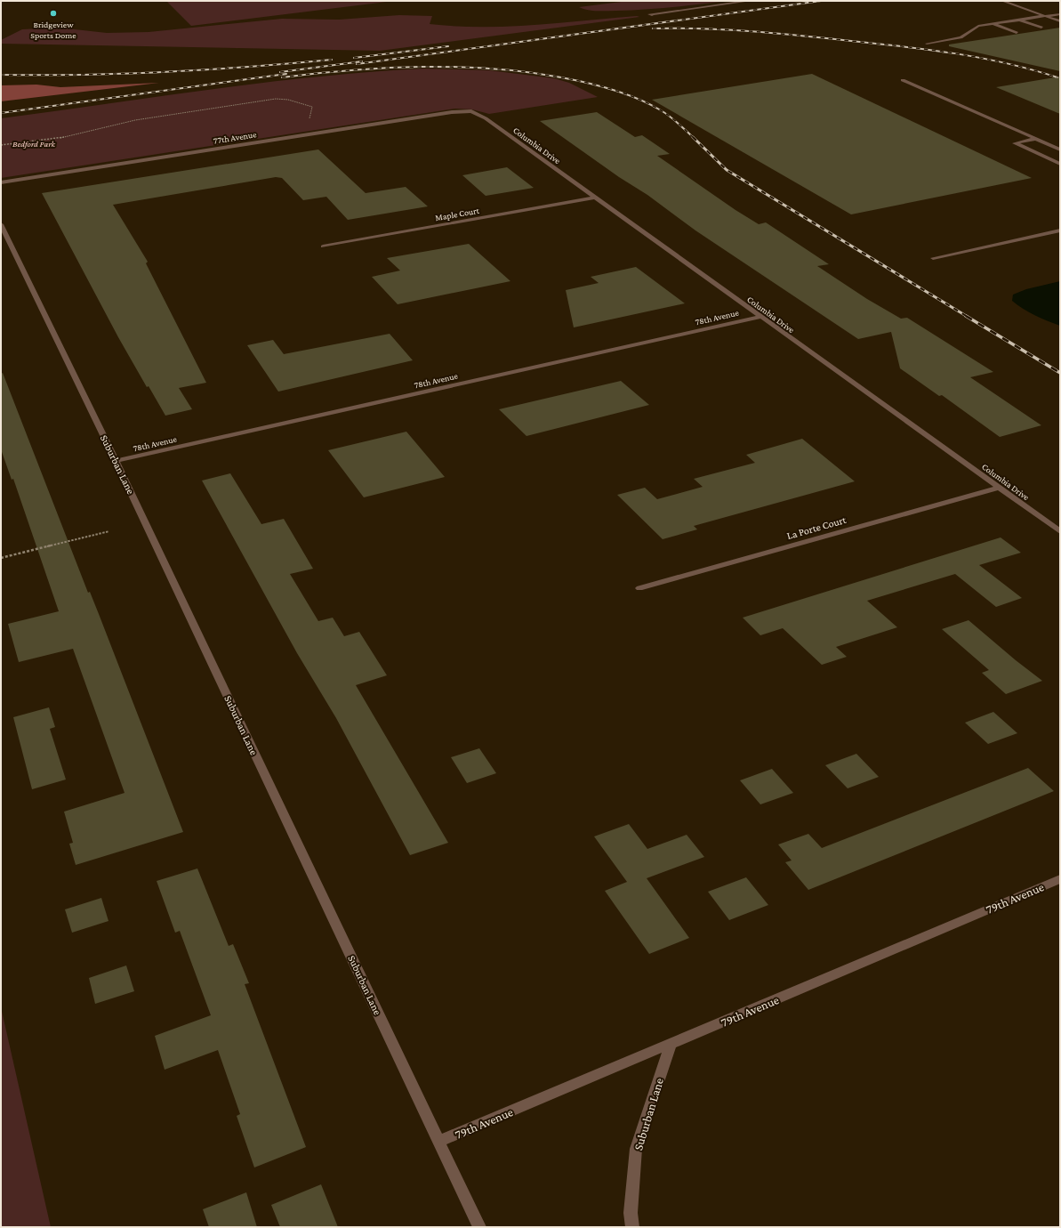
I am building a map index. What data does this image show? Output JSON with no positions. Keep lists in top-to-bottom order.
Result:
{
  "streets": {
    "street": [
      "77th Avenue",
      "Columbia Drive",
      "Maple Court",
      "78th Avenue",
      "Suburban Lane",
      "La Porte Court",
      "79th Avenue"
    ]
  },
  "crossings": [
    ["77th Avenue", "Columbia Drive"],
    ["Columbia Drive", "Maple Court"],
    ["Columbia Drive", "78th Avenue"],
    ["Columbia Drive", "La Porte Court"],
    ["78th Avenue", "Suburban Lane"],
    ["Suburban Lane", "79th Avenue"]
  ],
  "parks": ["Bedford Park"],
  "places": ["Bridgeview Sports Dome"]
}
